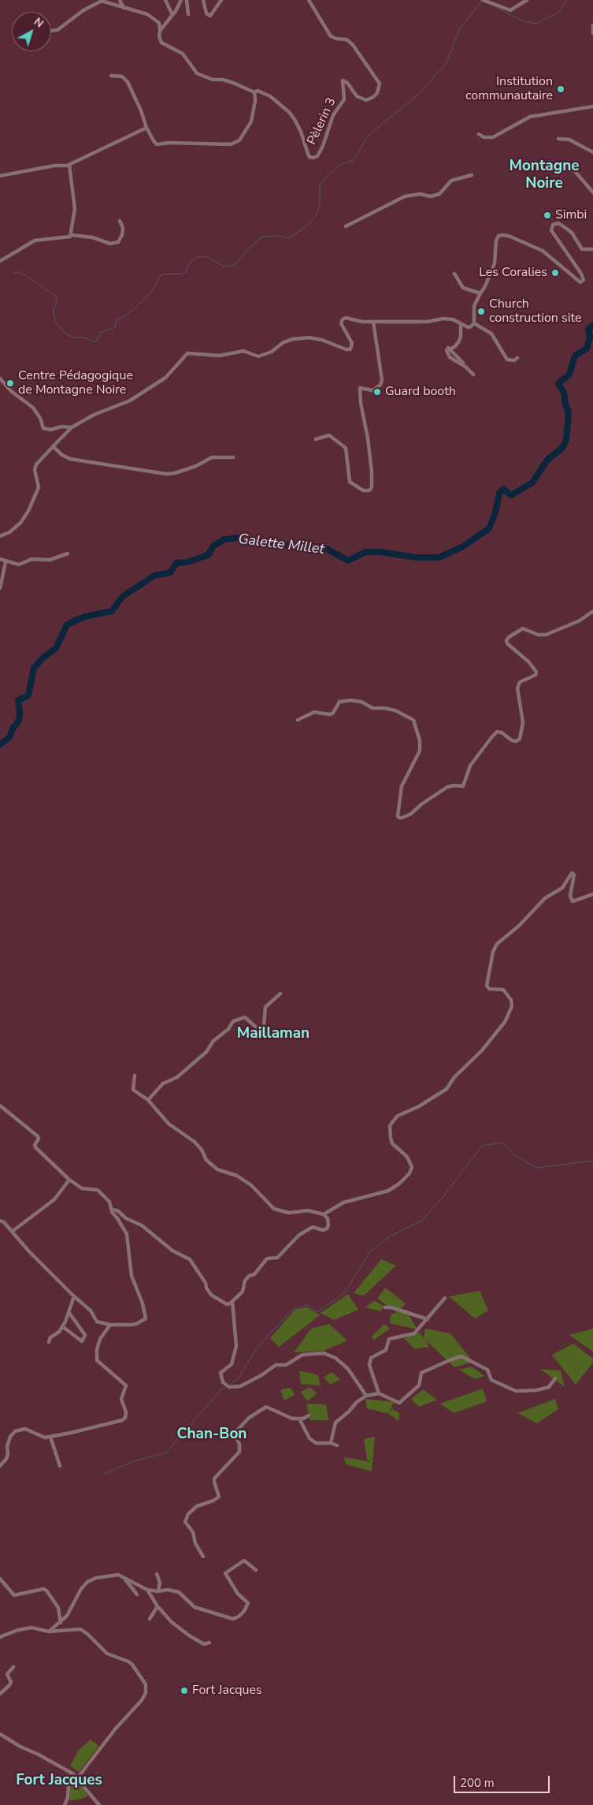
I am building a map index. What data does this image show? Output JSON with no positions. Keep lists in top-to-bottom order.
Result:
{
  "streets": {
    "street": ["Pèlerin 3"]
  },
  "districts": [
    "Montagne Noire",
    "Maillaman",
    "Chan-Bon",
    "Fort Jacques"
  ],
  "water": ["Galette Millet"],
  "places": [
    "Institution communautaire",
    "Simbi",
    "Les Coralies",
    "Church construction site",
    "Centre Pédagogique de Montagne Noire",
    "Guard booth",
    "Fort Jacques"
  ],
  "scale_bar": "200 m",
  "north": "top right"
}
